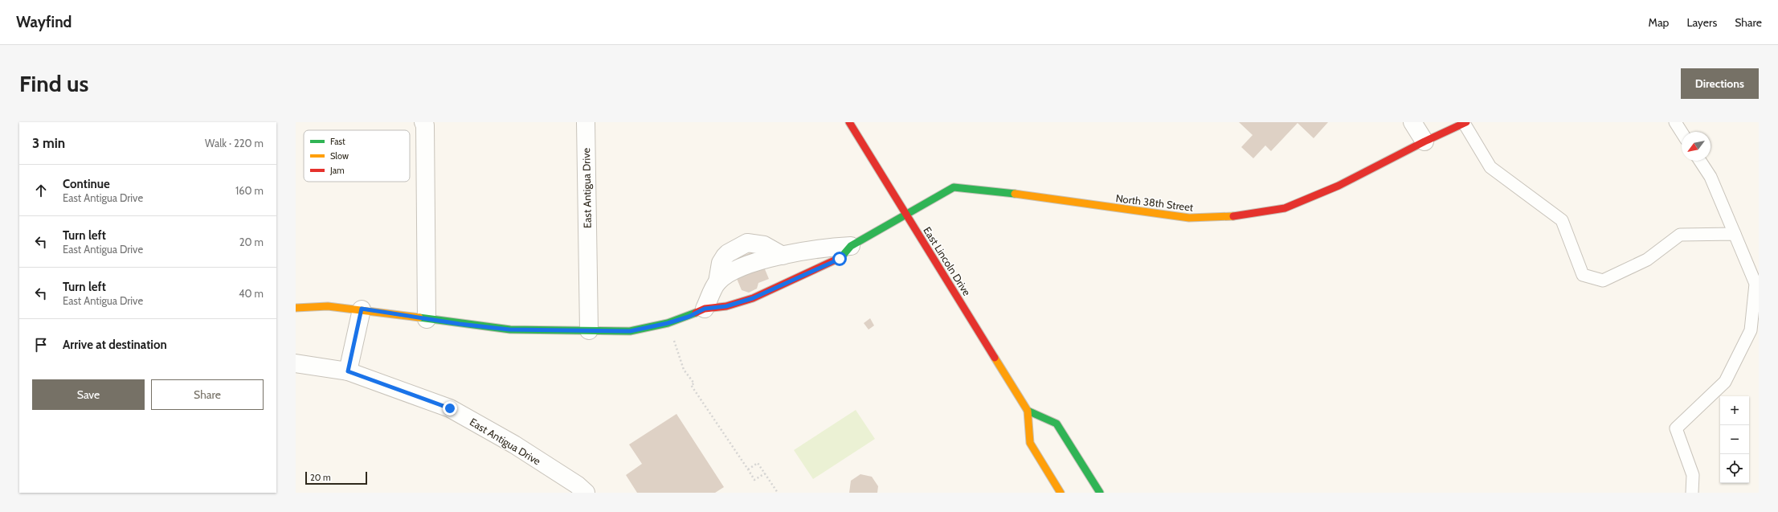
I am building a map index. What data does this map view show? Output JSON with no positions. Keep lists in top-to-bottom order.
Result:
{
  "streets": {
    "street": ["East Antigua Drive", "North 38th Street", "East Lincoln Drive"]
  },
  "crossings": [
    ["North 38th Street", "East Lincoln Drive"]
  ],
  "legend": ["Fast", "Slow", "Jam"],
  "scale_bar": "20 m",
  "north": "bottom left",
  "page": {
    "header": "Wayfind",
    "nav": ["Map", "Layers", "Share"],
    "buttons": [
      "Directions",
      ["Save", "Share"]
    ],
    "title": "Find us",
    "heading": ["3 min", "Walk · 220 m"],
    "list": [
      ["Continue", "East Antigua Drive", "160 m"],
      ["Turn left", "East Antigua Drive", "20 m"],
      ["Turn left", "East Antigua Drive", "40 m"],
      "Arrive at destination"
    ],
    "map_buttons": ["+", "−"],
    "scale": "20 m"
  }
}
